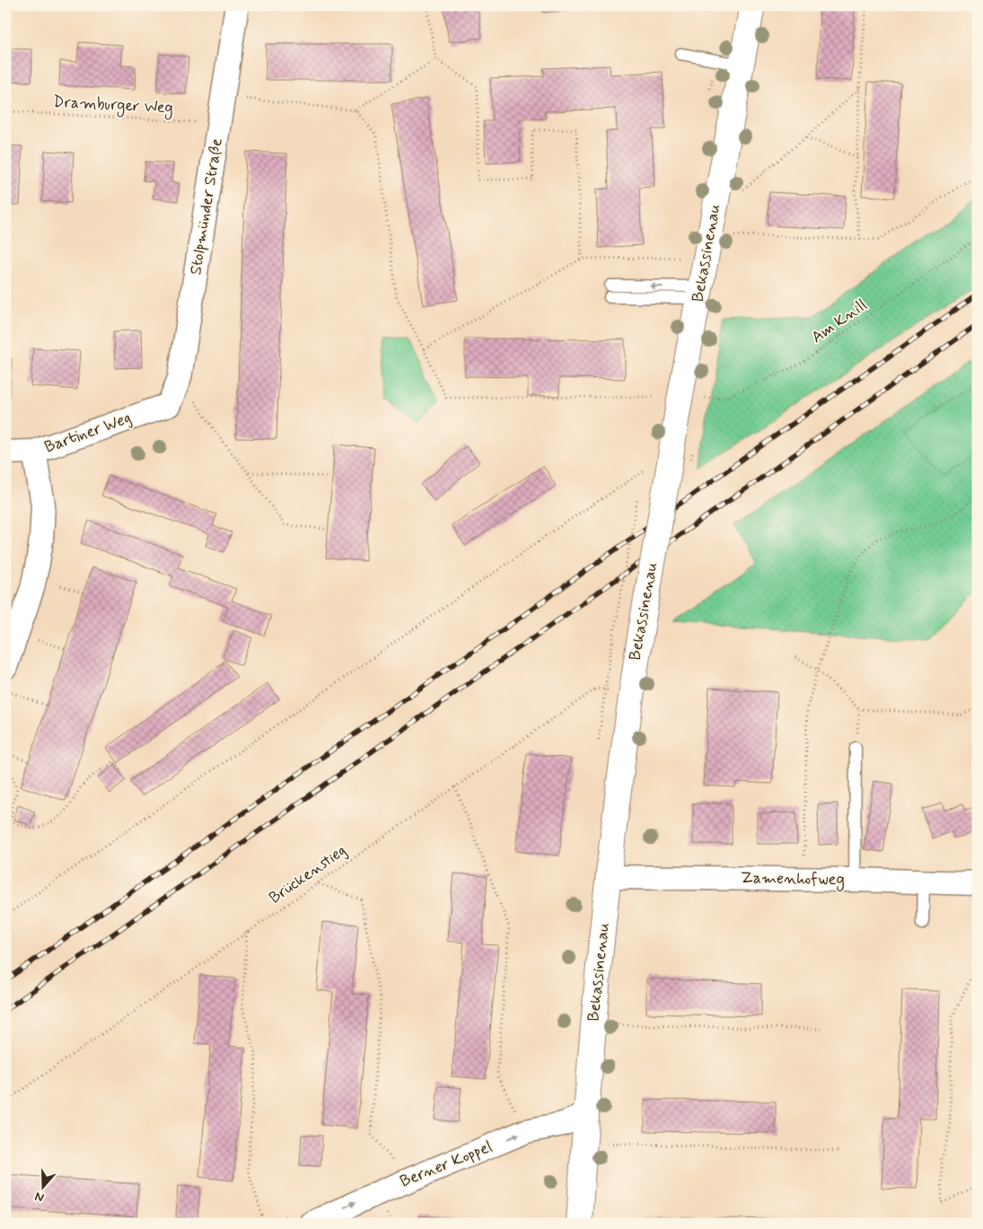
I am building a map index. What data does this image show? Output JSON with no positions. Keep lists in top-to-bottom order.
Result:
{
  "streets": {
    "street": [
      "Stolpmünder Straße",
      "Bekassinenau",
      "Bartiner Weg",
      "Zamenhofweg",
      "Berner Koppel"
    ],
    "path": ["Dramburger Weg", "Am Knill", "Brückenstieg"]
  },
  "crossings": [
    ["Dramburger Weg", "Stolpmünder Straße"],
    ["Stolpmünder Straße", "Bartiner Weg"],
    ["Bekassinenau", "Brückenstieg"],
    ["Bekassinenau", "Zamenhofweg"],
    ["Bekassinenau", "Berner Koppel"]
  ],
  "one_way": ["Berner Koppel"],
  "north": "bottom"
}
